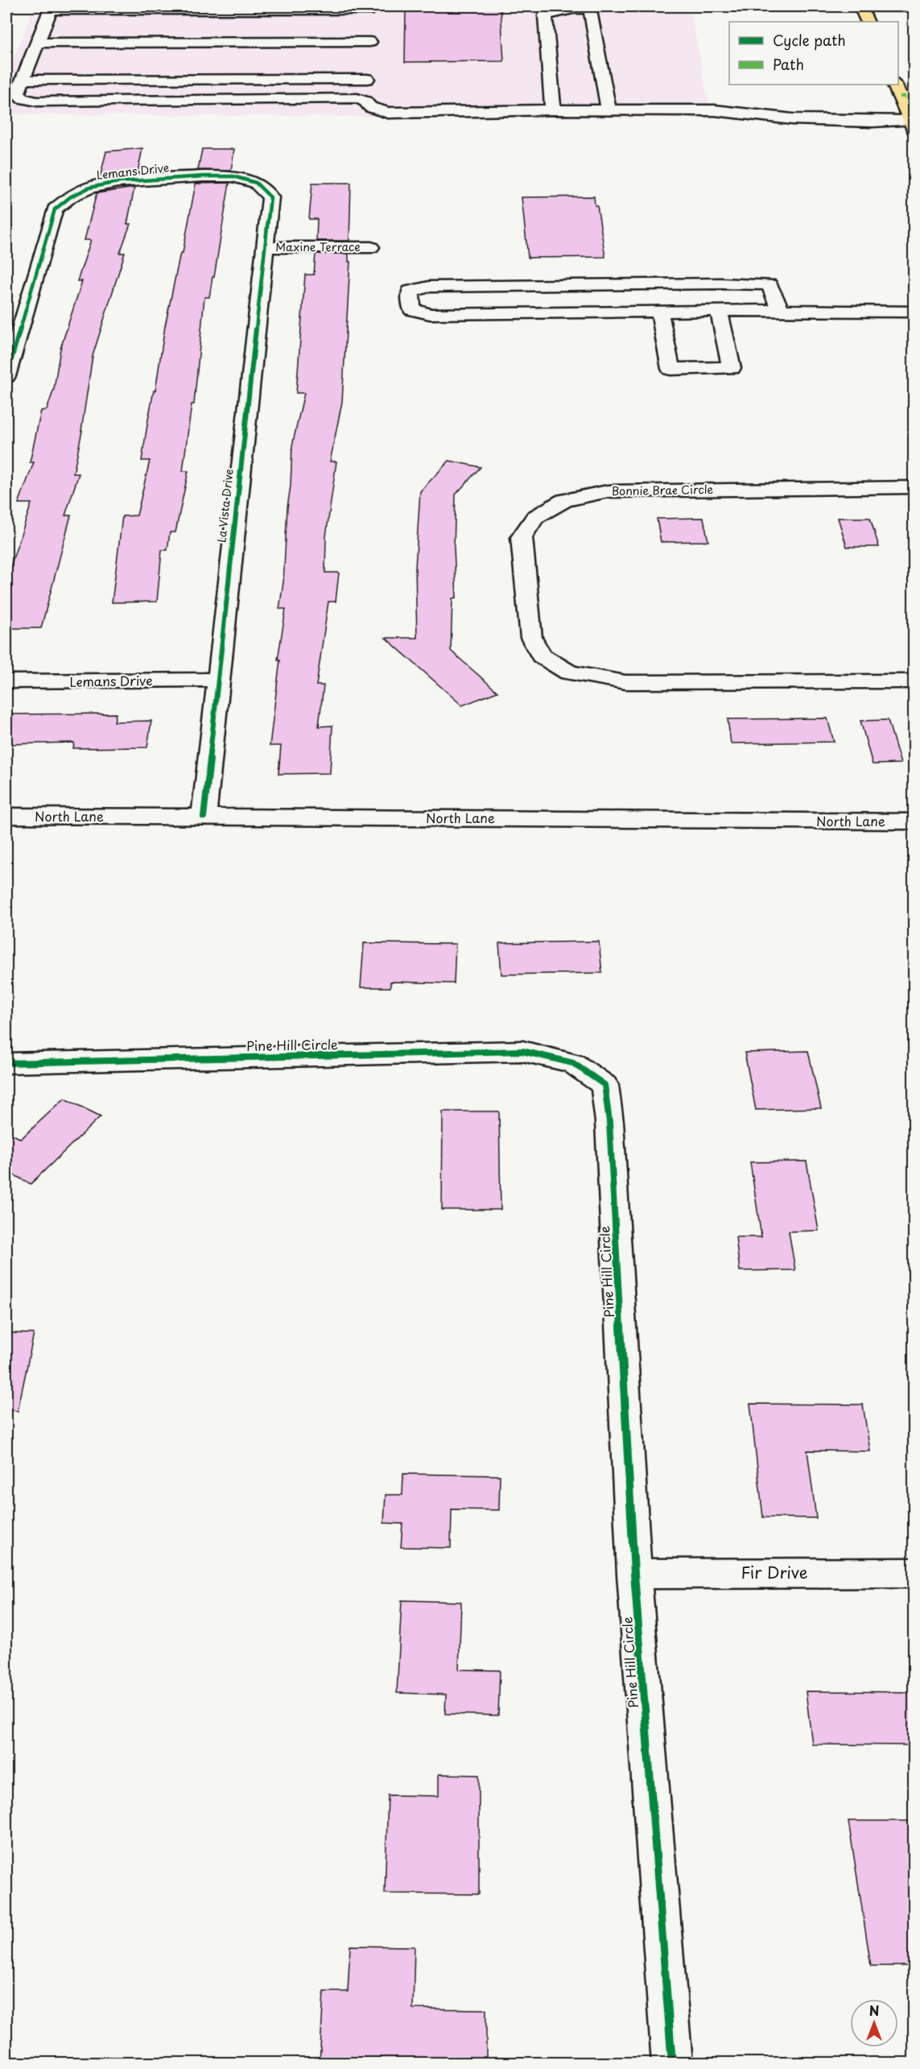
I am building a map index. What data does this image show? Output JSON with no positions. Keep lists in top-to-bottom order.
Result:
{
  "streets": {
    "street": [
      "Lemans Drive",
      "Maxine Terrace",
      "Bonnie Brae Circle",
      "La Vista Drive",
      "North Lane",
      "Pine Hill Circle",
      "Fir Drive"
    ]
  },
  "crossings": [
    ["Lemans Drive", "La Vista Drive"],
    ["Maxine Terrace", "La Vista Drive"],
    ["La Vista Drive", "North Lane"],
    ["Pine Hill Circle", "Fir Drive"]
  ],
  "legend": ["Cycle path", "Path"],
  "north": "top"
}
